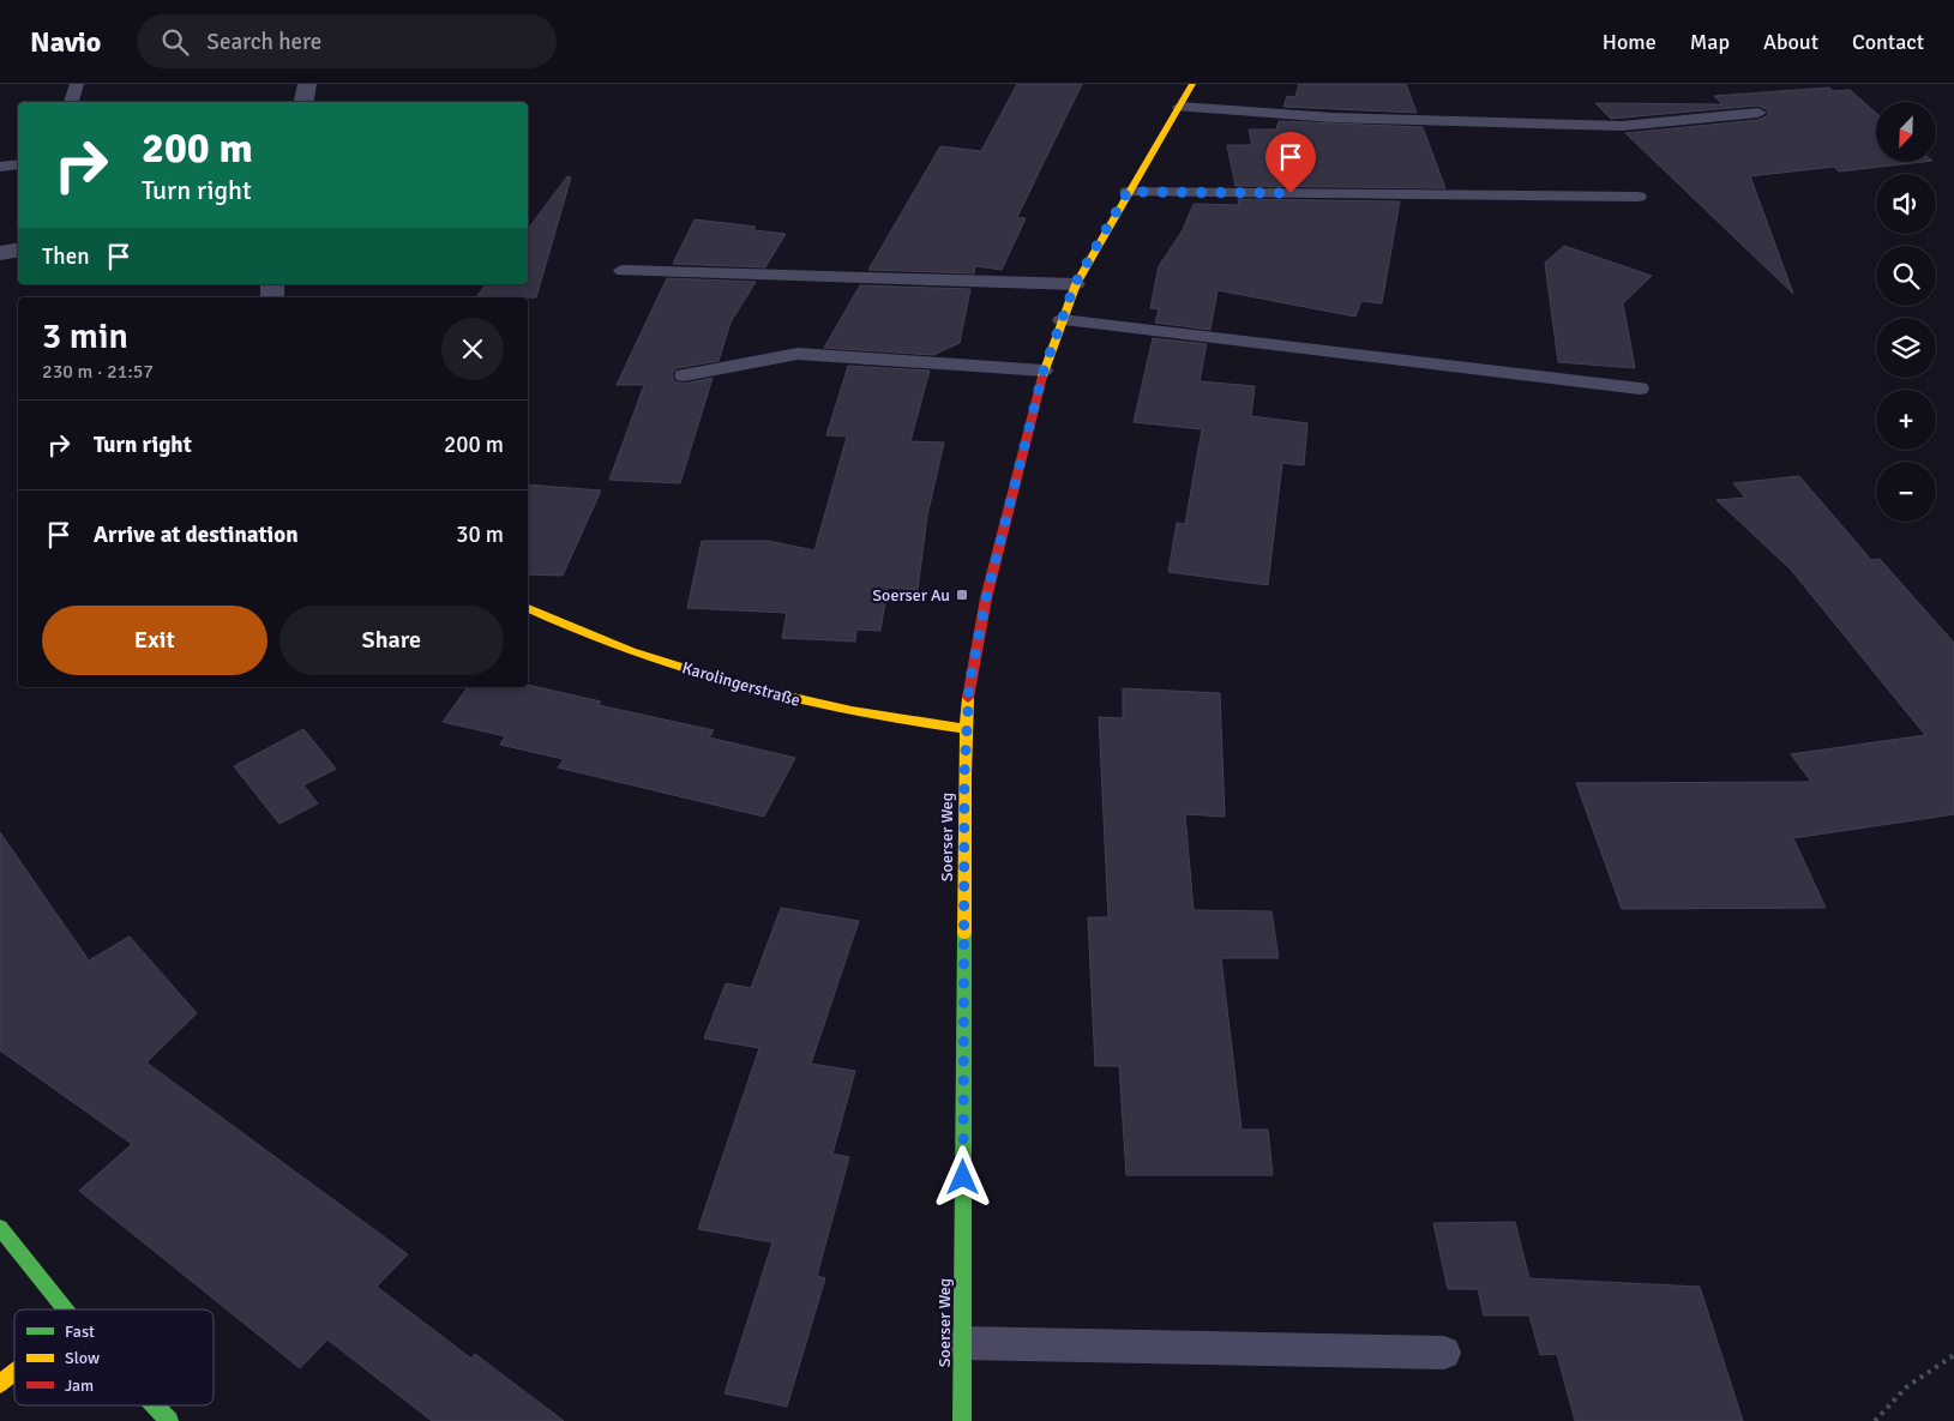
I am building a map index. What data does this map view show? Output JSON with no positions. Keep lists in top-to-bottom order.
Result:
{
  "streets": {
    "street": ["Karolingerstraße", "Soerser Weg"]
  },
  "crossings": [
    ["Karolingerstraße", "Soerser Weg"]
  ],
  "places": {
    "transit": ["Soerser Au"]
  },
  "legend": ["Fast", "Slow", "Jam"],
  "north": "bottom left",
  "page": {
    "header": "Navio",
    "search": "Search here",
    "nav": [
      "Home",
      "Map",
      "About",
      "Contact"
    ],
    "map_buttons": ["+", "−"],
    "turn": ["200 m", "Turn right"],
    "then": "Then",
    "heading": ["3 min", "230 m · 21:57"],
    "list": [
      {
        "name": "Turn right",
        "value": "200 m"
      },
      {
        "name": "Arrive at destination",
        "value": "30 m"
      }
    ],
    "buttons": ["Exit", "Share"]
  }
}
